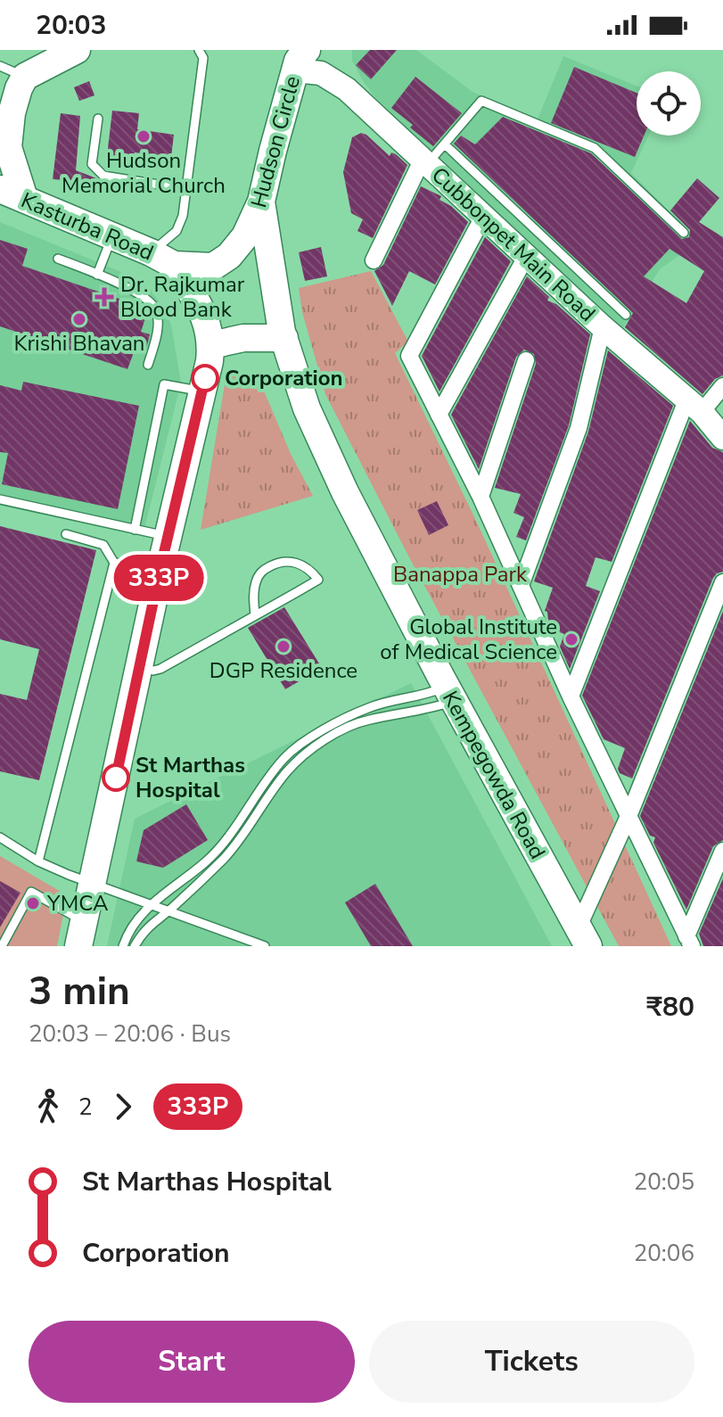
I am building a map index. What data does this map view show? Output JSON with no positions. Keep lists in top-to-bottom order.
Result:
{
  "streets": {
    "main road": ["Hudson Circle", "Kasturba Road", "Kempegowda Road"],
    "street": ["Cubbonpet Main Road"]
  },
  "crossings": [
    ["Hudson Circle", "Kasturba Road"],
    ["Hudson Circle", "Cubbonpet Main Road"],
    ["Hudson Circle", "Kempegowda Road"]
  ],
  "parks": ["Banappa Park"],
  "places": {
    "other": [
      "Hudson Memorial Church",
      "Krishi Bhavan",
      "Corporation",
      "Global Institute of Medical Science",
      "DGP Residence",
      "St Marthas Hospital",
      "YMCA"
    ],
    "health": ["Dr. Rajkumar Blood Bank"]
  },
  "lines": ["bus line 333P"],
  "page": {
    "status": "20:03",
    "on_map": "333P",
    "heading": ["3 min", "20:03 – 20:06 · Bus", "₹80"],
    "legs": ["2", "333P"],
    "list": [
      {
        "name": "St Marthas Hospital",
        "value": "20:05"
      },
      {
        "name": "Corporation",
        "value": "20:06"
      }
    ],
    "buttons": ["Start", "Tickets"]
  }
}
